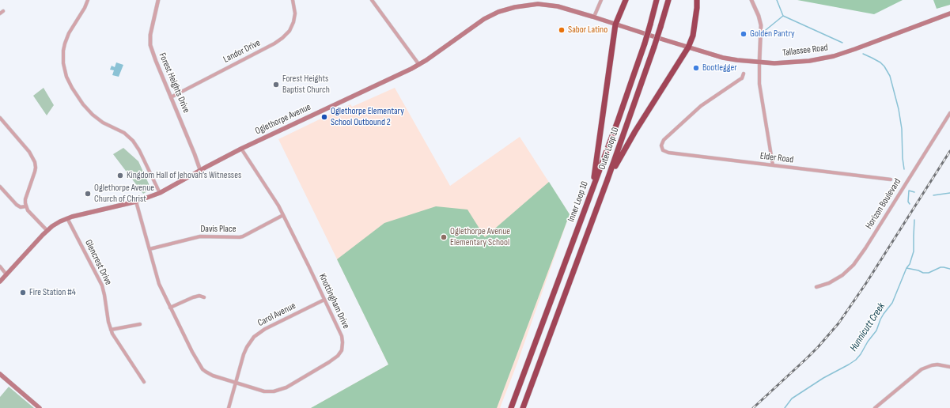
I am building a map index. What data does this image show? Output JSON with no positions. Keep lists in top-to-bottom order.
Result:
{
  "streets": {
    "highway": ["Outer Loop 10", "Inner Loop 10"],
    "main road": ["Tallassee Road", "Oglethorpe Avenue"],
    "street": [
      "Landor Drive",
      "Forest Heights Drive",
      "Elder Road",
      "Horizon Boulevard",
      "Davis Place",
      "Glencrest Drive",
      "Knottingham Drive",
      "Carol Avenue"
    ]
  },
  "crossings": [
    ["Tallassee Road", "Oglethorpe Avenue"],
    ["Landor Drive", "Forest Heights Drive"],
    ["Forest Heights Drive", "Oglethorpe Avenue"],
    ["Oglethorpe Avenue", "Glencrest Drive"],
    ["Oglethorpe Avenue", "Knottingham Drive"],
    ["Davis Place", "Knottingham Drive"],
    ["Knottingham Drive", "Carol Avenue"]
  ],
  "water": ["Hunnicutt Creek"],
  "places": [
    "Sabor Latino",
    "Golden Pantry",
    "Bootlegger",
    "Forest Heights Baptist Church",
    "Oglethorpe Elementary School Outbound 2",
    "Kingdom Hall of Jehovah’s Witnesses",
    "Oglethorpe Avenue Church of Christ",
    "Oglethorpe Avenue Elementary School",
    "Fire Station #4"
  ]
}
